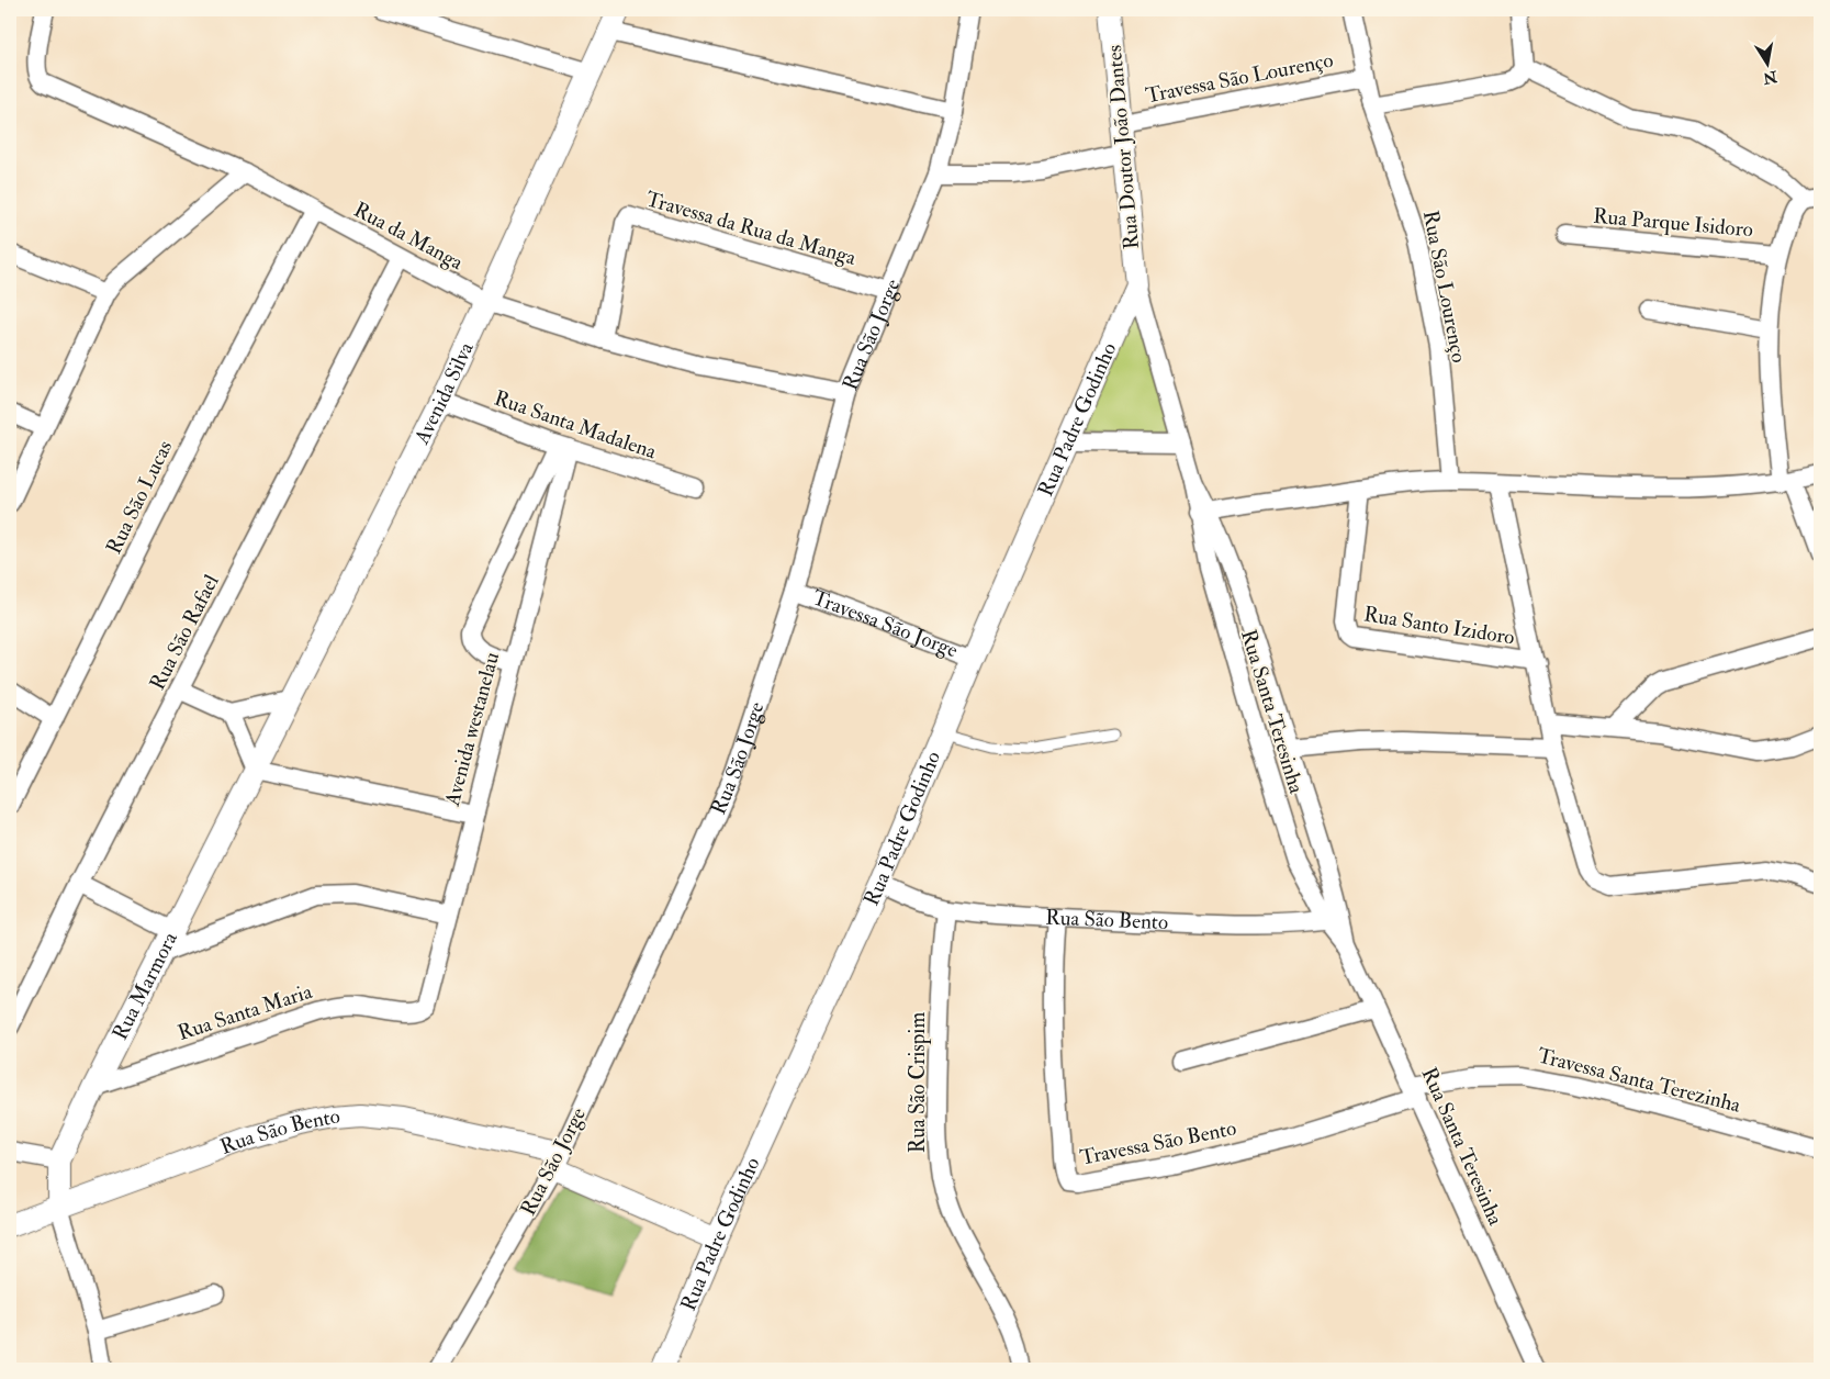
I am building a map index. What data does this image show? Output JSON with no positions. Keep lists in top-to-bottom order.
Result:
{
  "streets": {
    "street": [
      "Travessa São Lourenço",
      "Rua Doutor João Dantes",
      "Rua Parque Isidoro",
      "Travessa da Rua da Manga",
      "Rua da Manga",
      "Rua São Lourenço",
      "Rua São Jorge",
      "Avenida Silva",
      "Rua Padre Godinho",
      "Rua Santa Madalena",
      "Rua São Lucas",
      "Travessa São Jorge",
      "Rua Santo Izidoro",
      "Rua São Rafael",
      "Rua Santa Teresinha",
      "Avenida westanelau",
      "Rua São Bento",
      "Rua Marmora",
      "Rua Santa Maria",
      "Travessa Santa Terezinha",
      "Rua São Crispim",
      "Travessa São Bento"
    ]
  },
  "crossings": [
    ["Travessa São Lourenço", "Rua Doutor João Dantes"],
    ["Travessa São Lourenço", "Rua São Lourenço"],
    ["Rua Doutor João Dantes", "Rua Padre Godinho"],
    ["Rua Doutor João Dantes", "Rua Santa Teresinha"],
    ["Travessa da Rua da Manga", "Rua da Manga"],
    ["Travessa da Rua da Manga", "Rua São Jorge"],
    ["Rua da Manga", "Rua São Jorge"],
    ["Rua da Manga", "Avenida Silva"],
    ["Rua da Manga", "Rua São Lucas"],
    ["Rua da Manga", "Rua São Rafael"],
    ["Rua São Jorge", "Travessa São Jorge"],
    ["Rua São Jorge", "Rua São Bento"],
    ["Avenida Silva", "Rua Santa Madalena"],
    ["Avenida Silva", "Rua Marmora"],
    ["Rua Padre Godinho", "Travessa São Jorge"],
    ["Rua Padre Godinho", "Rua Santa Teresinha"],
    ["Rua Padre Godinho", "Rua São Bento"],
    ["Rua Santa Madalena", "Avenida westanelau"],
    ["Rua Santa Teresinha", "Rua São Bento"],
    ["Rua Santa Teresinha", "Travessa Santa Terezinha"],
    ["Rua Santa Teresinha", "Travessa São Bento"],
    ["Avenida westanelau", "Rua Santa Maria"],
    ["Rua São Bento", "Rua Marmora"],
    ["Rua São Bento", "Rua São Crispim"],
    ["Rua São Bento", "Travessa São Bento"],
    ["Rua Marmora", "Rua Santa Maria"],
    ["Travessa Santa Terezinha", "Travessa São Bento"]
  ],
  "north": "bottom"
}
